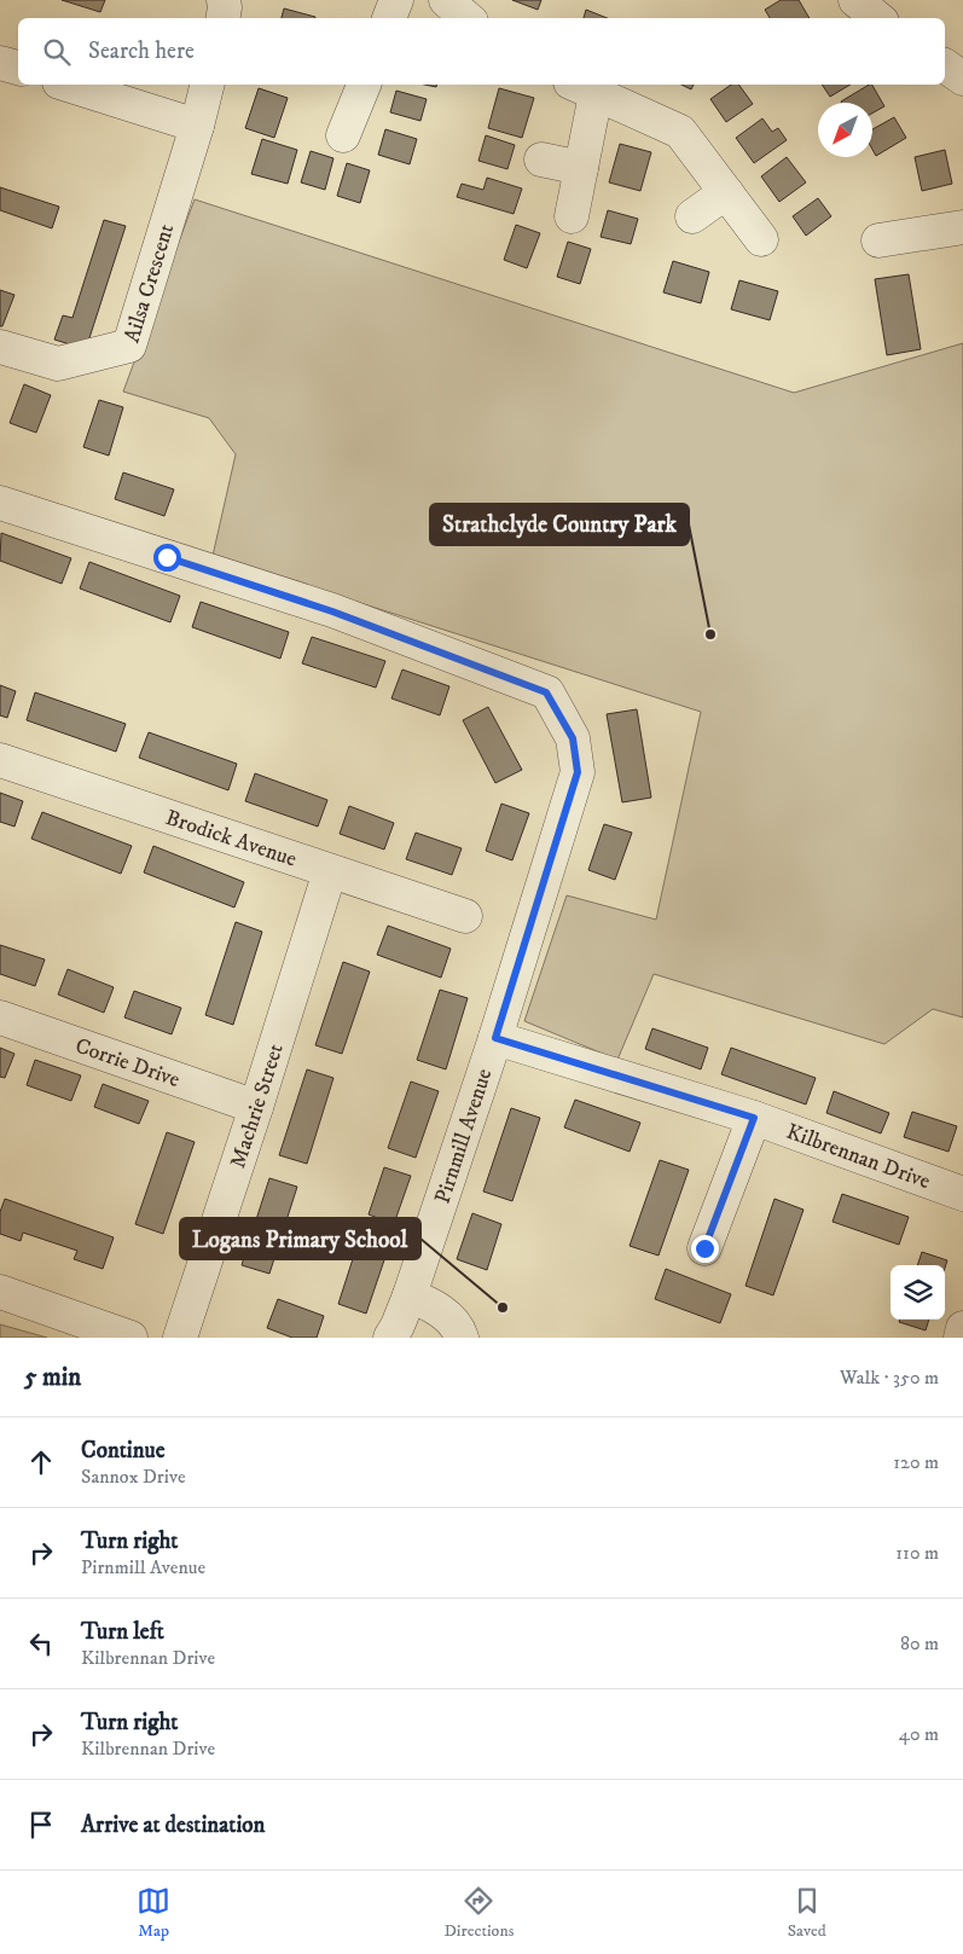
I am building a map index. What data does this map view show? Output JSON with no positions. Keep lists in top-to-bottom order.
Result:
{
  "streets": {
    "street": [
      "Ailsa Crescent",
      "Brodick Avenue",
      "Corrie Drive",
      "Machrie Street",
      "Pirnmill Avenue",
      "Kilbrennan Drive"
    ]
  },
  "crossings": [
    ["Brodick Avenue", "Machrie Street"],
    ["Corrie Drive", "Machrie Street"],
    ["Pirnmill Avenue", "Kilbrennan Drive"]
  ],
  "places": ["Strathclyde Country Park", "Logans Primary School"],
  "north": "bottom left",
  "page": {
    "search": "Search here",
    "heading": ["5 min", "Walk · 350 m"],
    "list": [
      ["Continue", "Sannox Drive", "120 m"],
      ["Turn right", "Pirnmill Avenue", "110 m"],
      ["Turn left", "Kilbrennan Drive", "80 m"],
      ["Turn right", "Kilbrennan Drive", "40 m"],
      "Arrive at destination"
    ],
    "nav": ["Map", "Directions", "Saved"]
  }
}
